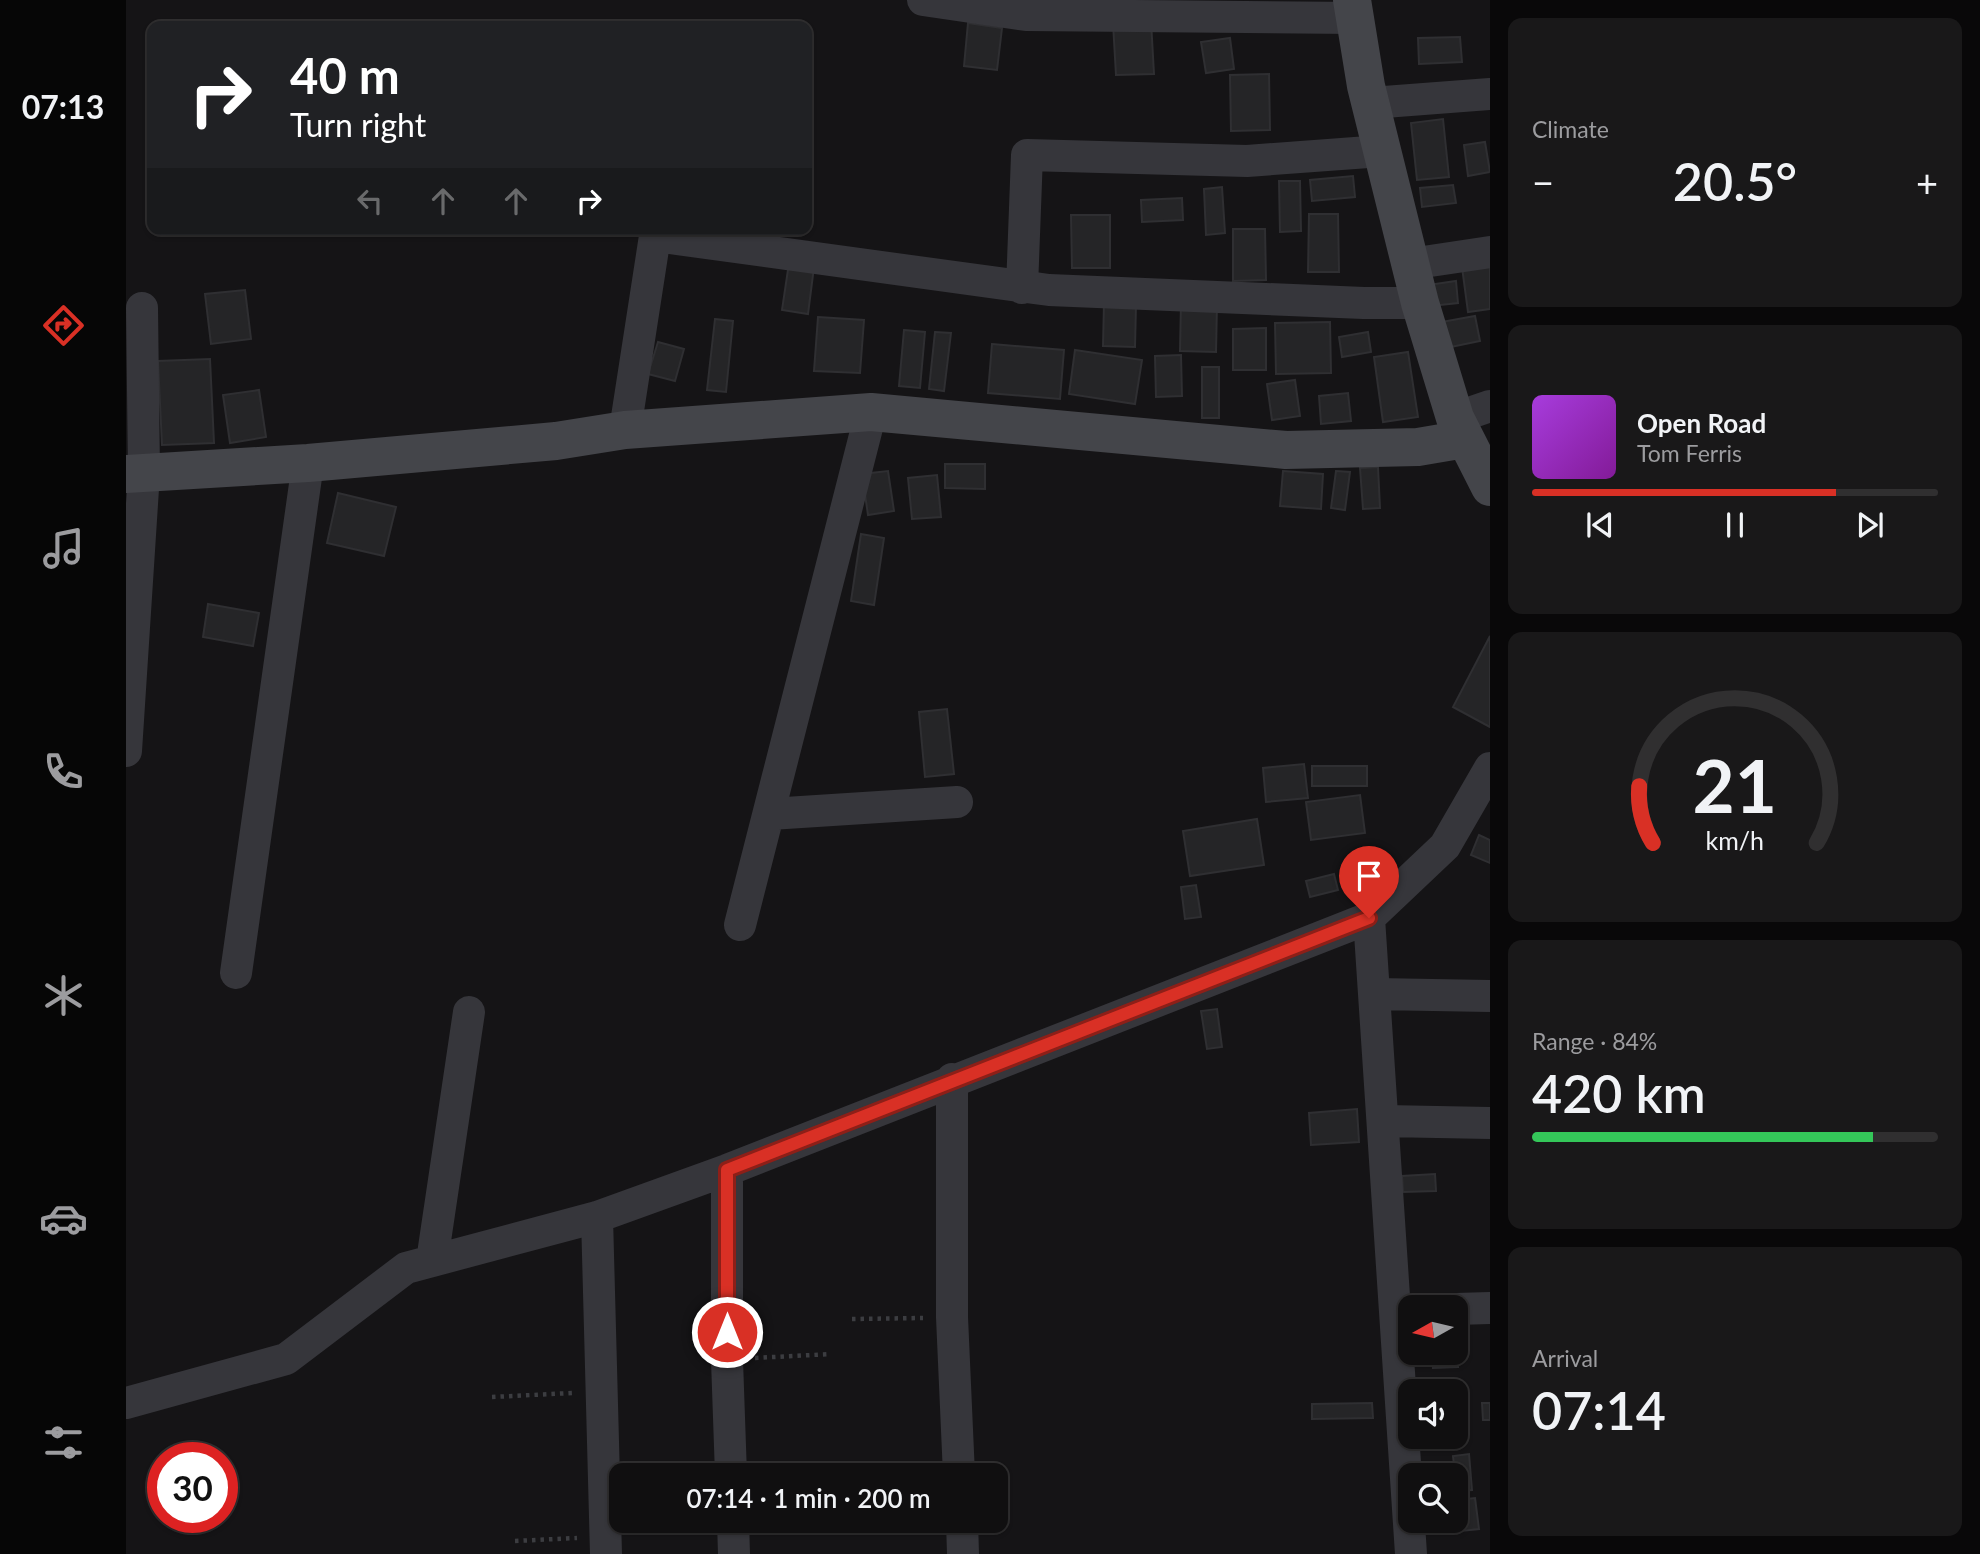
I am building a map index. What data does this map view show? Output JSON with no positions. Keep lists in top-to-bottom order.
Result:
{
  "north": "left",
  "page": {
    "tabs": "07:13",
    "tile": [
      "Climate",
      ["Range · 84%", "420 km"],
      ["Arrival", "07:14"]
    ],
    "turn": ["40 m", "Turn right"],
    "heat": ["−", "20.5°", "+"],
    "song": ["Open Road", "Tom Ferris"],
    "limit": "30",
    "trip": "07:14 · 1 min · 200 m",
    "gauge": ["21", "km/h"]
  }
}
